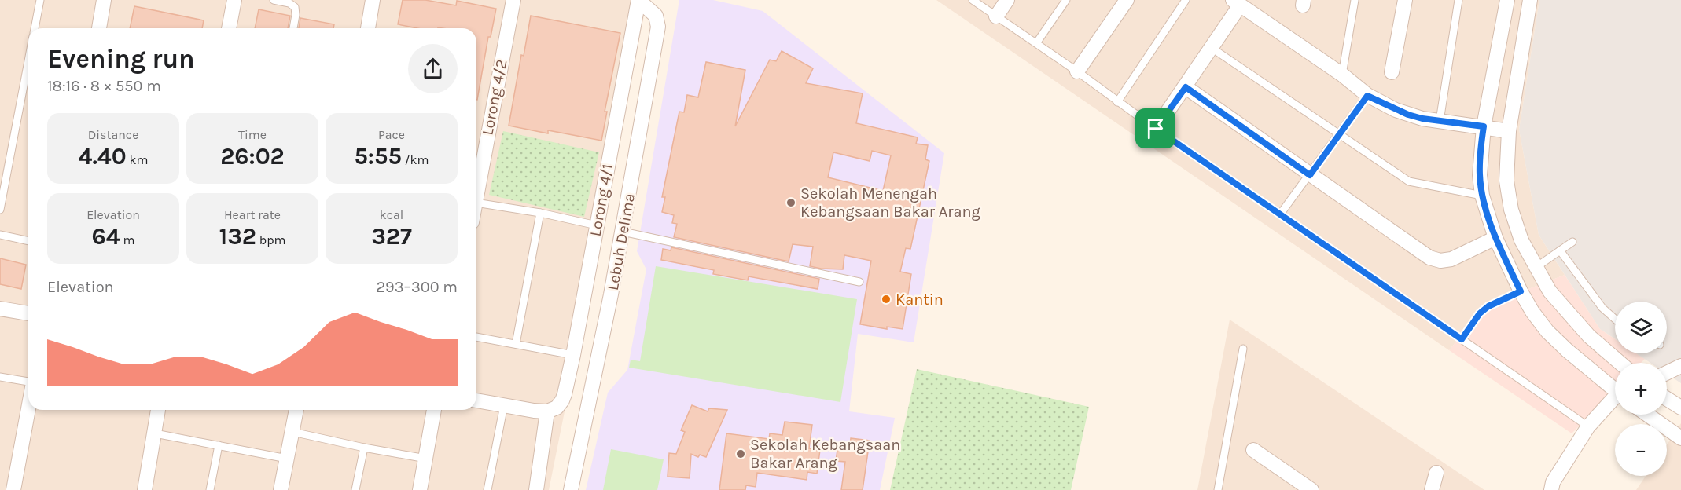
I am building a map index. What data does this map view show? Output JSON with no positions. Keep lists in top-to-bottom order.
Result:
{
  "streets": {
    "street": ["Lorong 4/2", "Lorong 4/1", "Lebuh Delima"]
  },
  "crossings": [
    ["Lorong 4/1", "Lebuh Delima"]
  ],
  "places": ["Sekolah Menengah Kebangsaan Bakar Arang", "Kantin", "Sekolah Kebangsaan Bakar Arang"],
  "page": {
    "heading": ["Evening run", "18:16 · 8 × 550 m"],
    "stats": [
      ["Distance", "4.40 km"],
      ["Time", "26:02"],
      ["Pace", "5:55 /km"],
      ["Elevation", "64 m"],
      ["Heart rate", "132 bpm"],
      ["kcal", "327"]
    ],
    "chart": ["Elevation", "293–300 m"],
    "map_buttons": ["+", "−"]
  }
}
